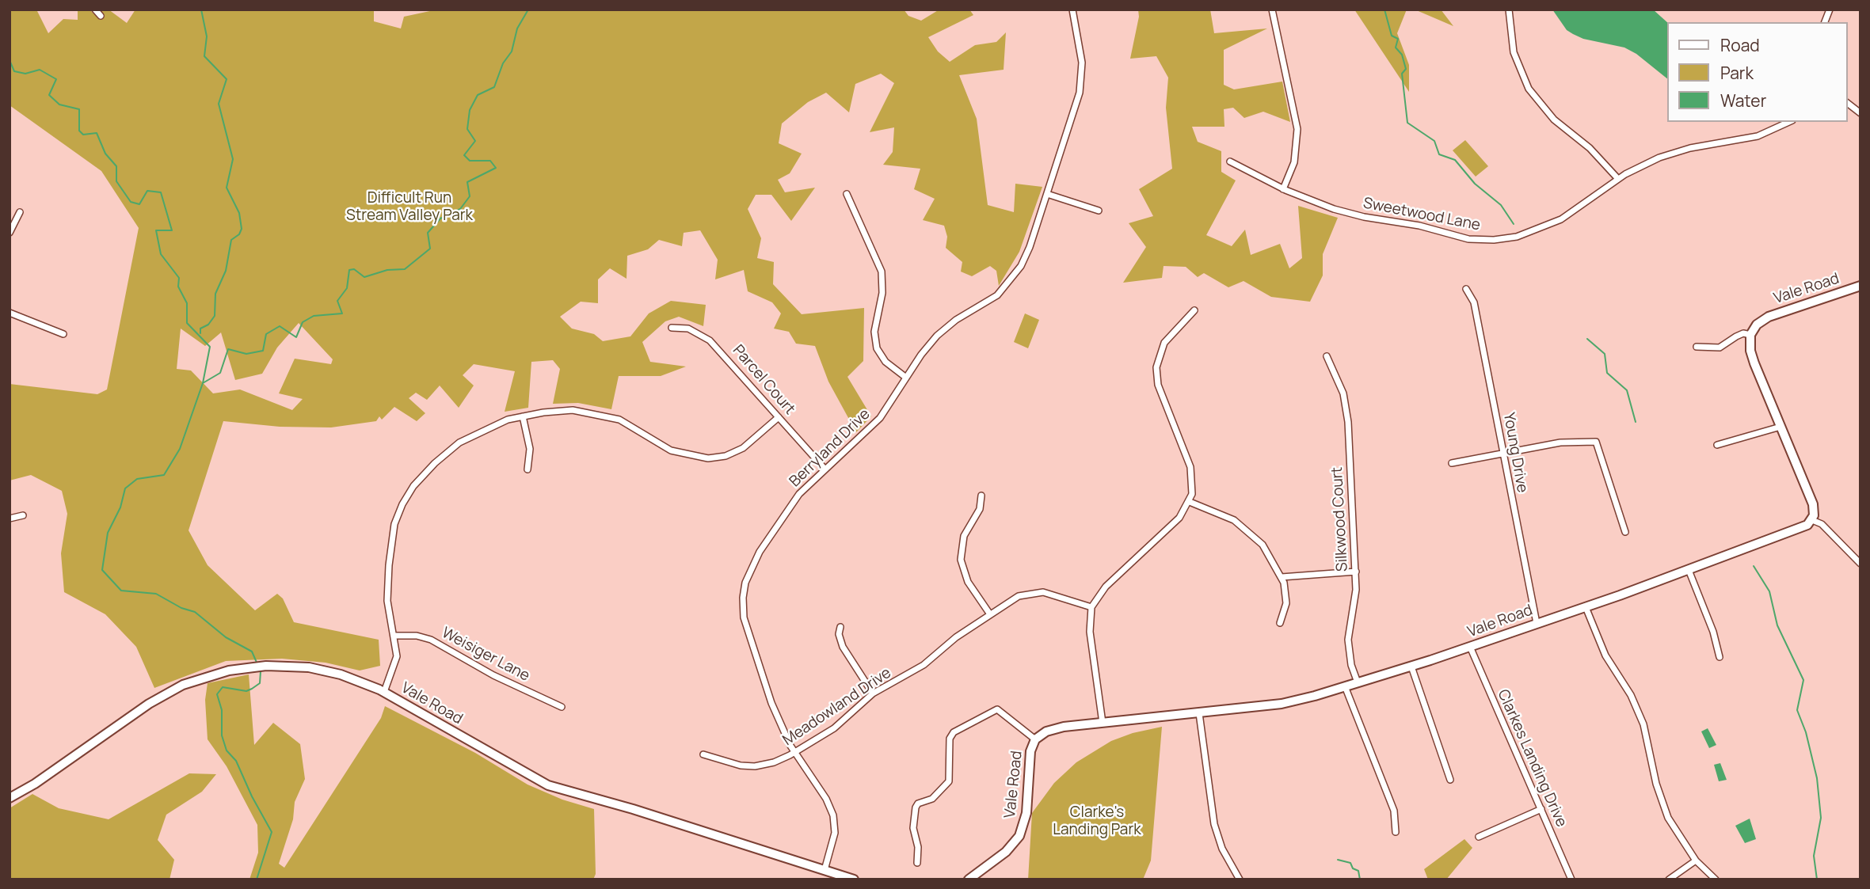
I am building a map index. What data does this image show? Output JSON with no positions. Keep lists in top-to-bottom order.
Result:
{
  "streets": {
    "main road": ["Vale Road"],
    "street": [
      "Sweetwood Lane",
      "Parcel Court",
      "Berryland Drive",
      "Young Drive",
      "Silkwood Court",
      "Weisiger Lane",
      "Meadowland Drive",
      "Clarkes Landing Drive"
    ]
  },
  "crossings": [
    ["Vale Road", "Berryland Drive"],
    ["Vale Road", "Young Drive"],
    ["Vale Road", "Silkwood Court"],
    ["Vale Road", "Clarkes Landing Drive"],
    ["Parcel Court", "Berryland Drive"],
    ["Berryland Drive", "Meadowland Drive"]
  ],
  "parks": ["Difficult Run Stream Valley Park", "Clarke's Landing Park"],
  "legend": ["Road", "Park", "Water"]
}
